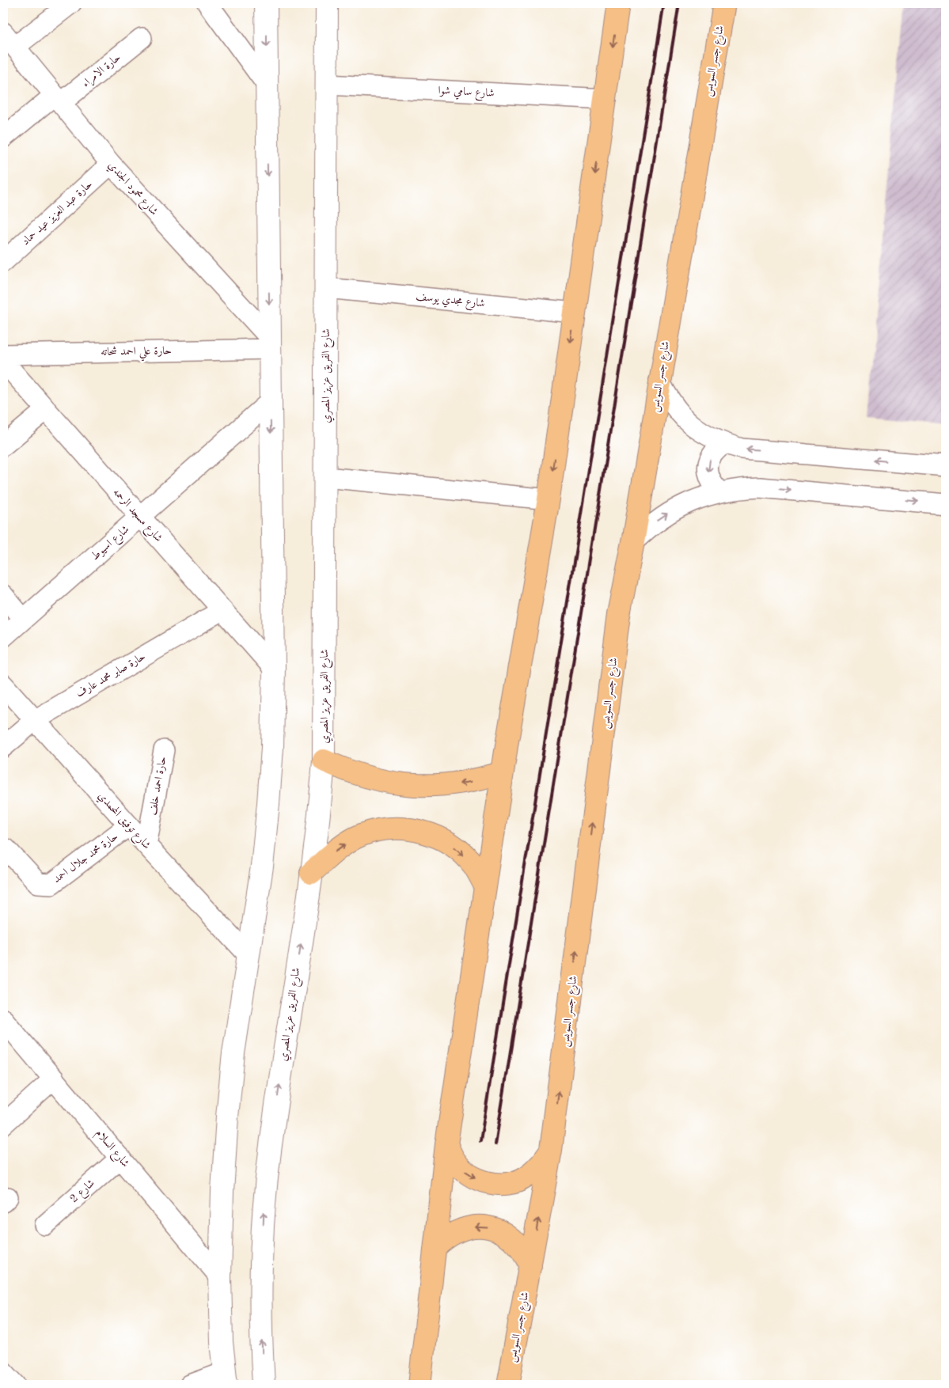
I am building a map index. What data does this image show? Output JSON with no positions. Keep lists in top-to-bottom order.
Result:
{
  "streets": {
    "main road": ["شارع جسر السويس"],
    "street": [
      "حارة الامراء",
      "شارع سامي شوا",
      "شارع محمود الجندي",
      "حارة عبد العزيز عيد حماد",
      "شارع مجدي يوسف",
      "حارة علي احمد شحاته",
      "شارع الفريق عزيز المصري",
      "شارع مسجد الرحمه",
      "شارع اسيوط",
      "حارة صابر محمد عارف",
      "حارة احمد خلف",
      "شارع توفيق المحمدي",
      "حارة محمد جلال احمد",
      "شارع السلام",
      "شارع 2"
    ]
  },
  "crossings": [
    ["حارة الامراء", "شارع محمود الجندي"],
    ["شارع سامي شوا", "شارع الفريق عزيز المصري"],
    ["شارع محمود الجندي", "حارة عبد العزيز عيد حماد"],
    ["شارع محمود الجندي", "حارة علي احمد شحاته"],
    ["شارع مجدي يوسف", "شارع الفريق عزيز المصري"],
    ["شارع مسجد الرحمه", "شارع اسيوط"],
    ["شارع مسجد الرحمه", "حارة صابر محمد عارف"],
    ["حارة صابر محمد عارف", "شارع توفيق المحمدي"],
    ["حارة احمد خلف", "شارع توفيق المحمدي"],
    ["شارع توفيق المحمدي", "حارة محمد جلال احمد"],
    ["شارع السلام", "شارع 2"]
  ]
}
